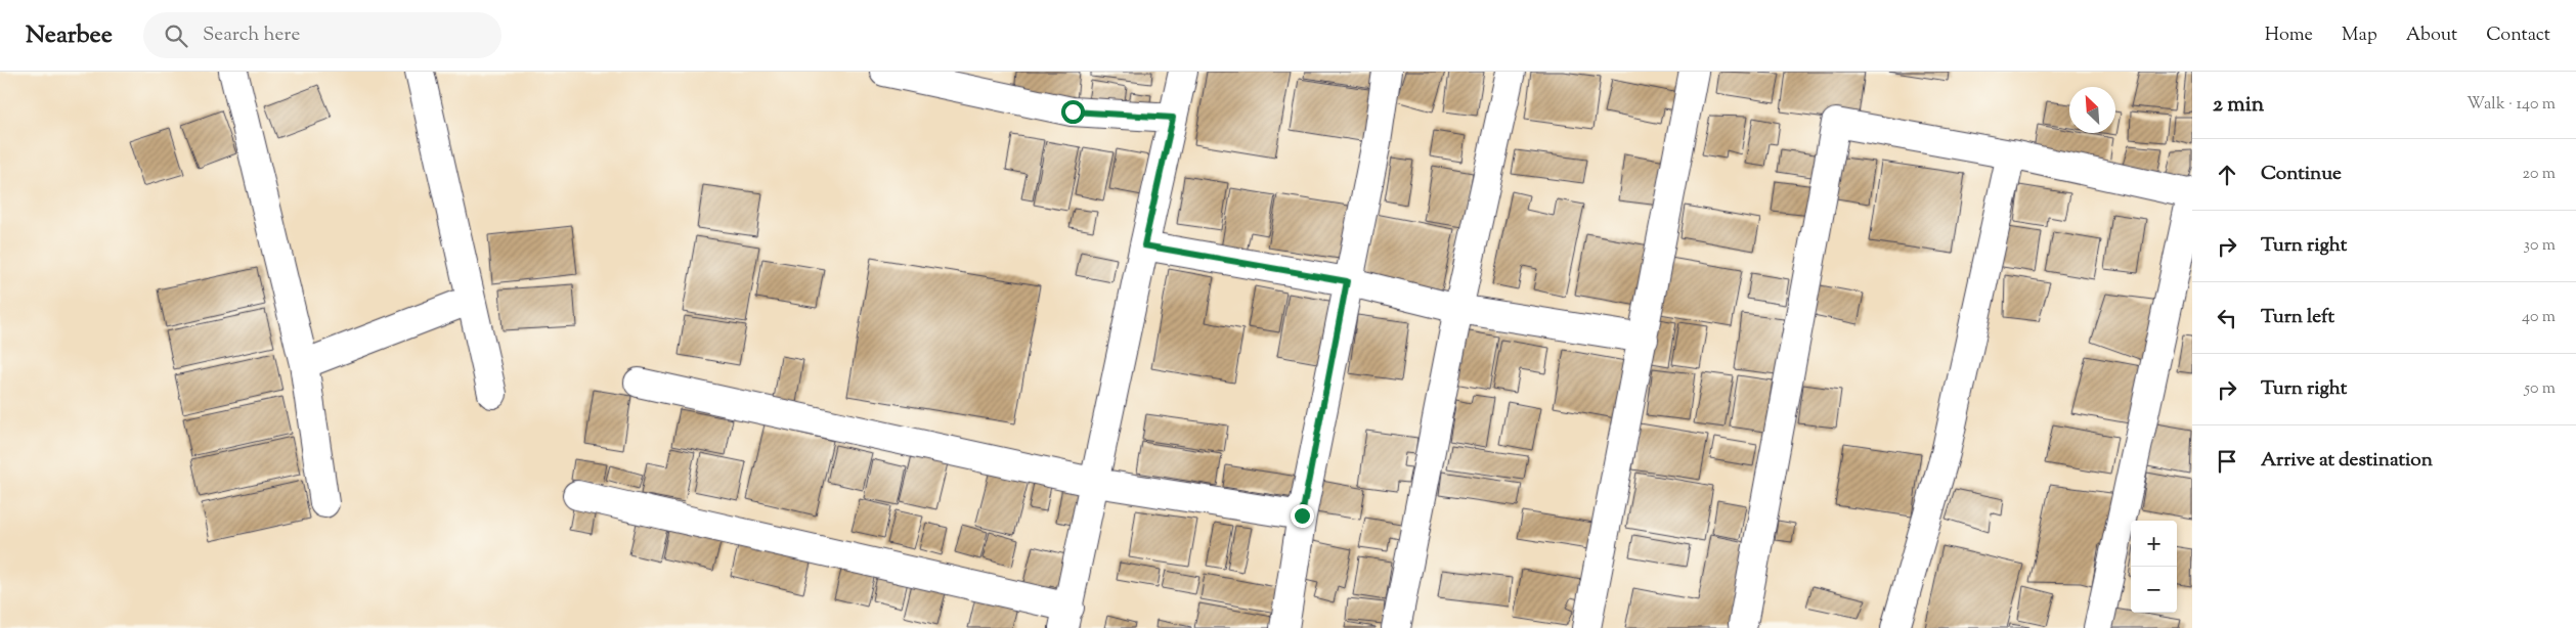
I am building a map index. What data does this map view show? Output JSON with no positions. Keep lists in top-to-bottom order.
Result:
{
  "north": "top left",
  "page": {
    "header": "Nearbee",
    "search": "Search here",
    "nav": [
      "Home",
      "Map",
      "About",
      "Contact"
    ],
    "heading": ["2 min", "Walk · 140 m"],
    "list": [
      ["Continue", "20 m"],
      ["Turn right", "30 m"],
      ["Turn left", "40 m"],
      ["Turn right", "50 m"],
      "Arrive at destination"
    ],
    "map_buttons": ["+", "−"]
  }
}
